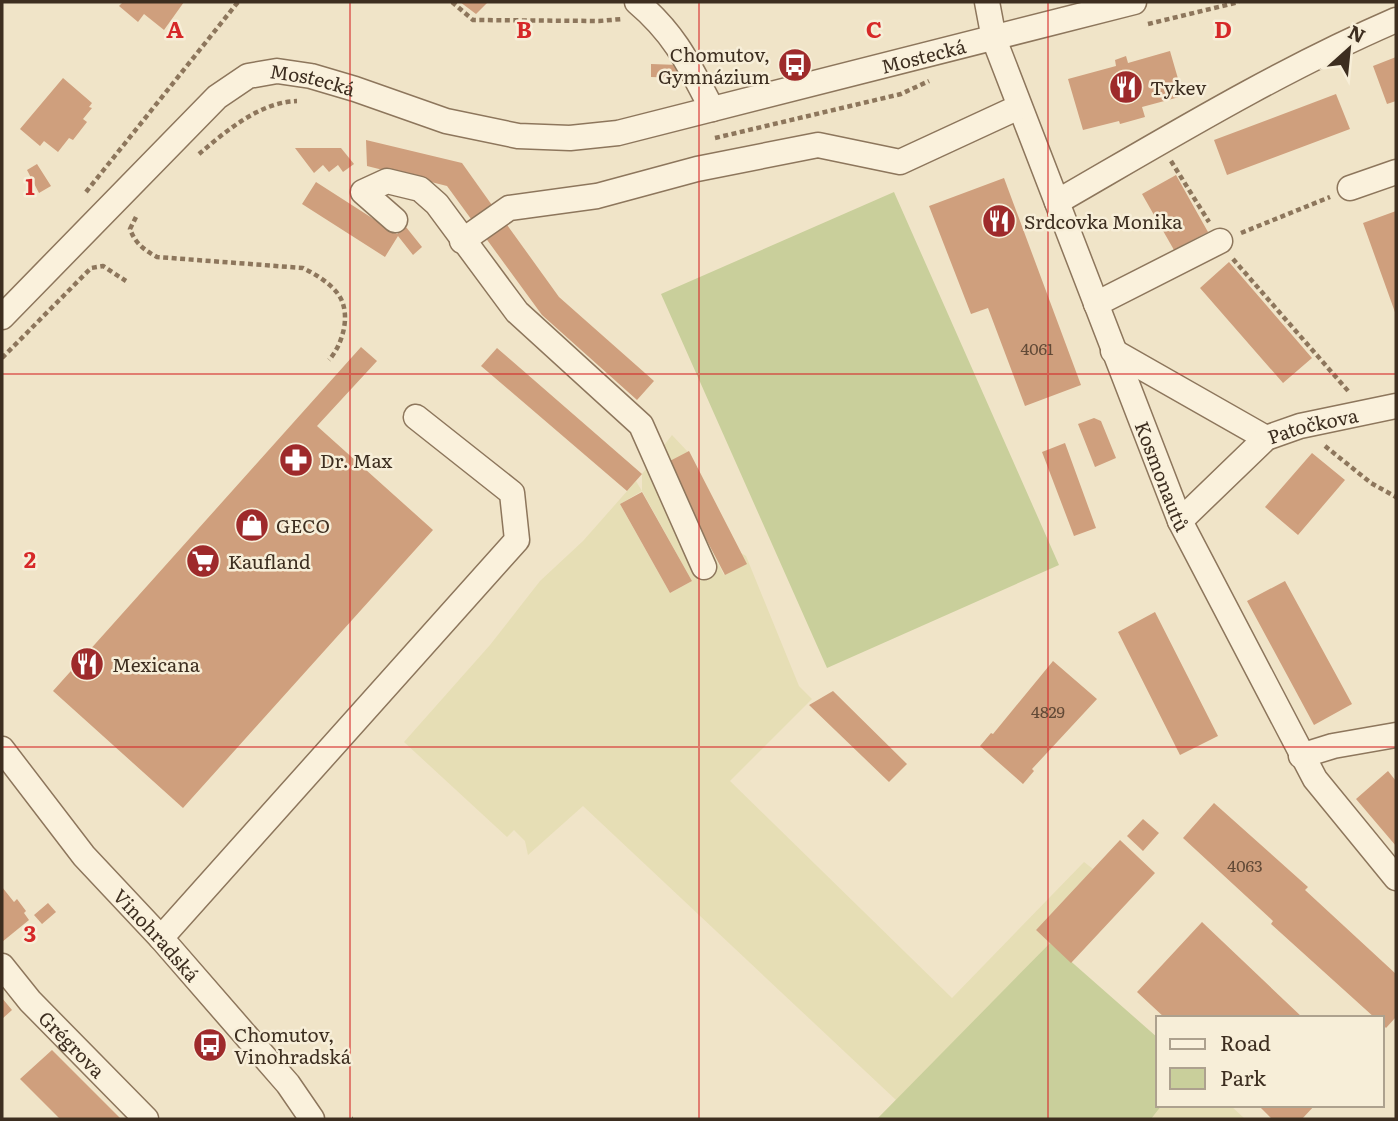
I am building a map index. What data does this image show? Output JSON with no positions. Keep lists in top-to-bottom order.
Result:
{
  "streets": {
    "street": [
      "Mostecká",
      "Patočkova",
      "Kosmonautů",
      "Vinohradská",
      "Grégrova"
    ]
  },
  "crossings": [
    ["Mostecká", "Kosmonautů"],
    ["Patočkova", "Kosmonautů"]
  ],
  "places": {
    "bus stop": ["Chomutov, Gymnázium", "Chomutov, Vinohradská"],
    "restaurant": ["Tykev", "Srdcovka Monika", "Mexicana"],
    "pharmacy": ["Dr. Max"],
    "shop": ["GECO"],
    "supermarket": ["Kaufland"]
  },
  "house_numbers": ["4061", "4829", "4063"],
  "legend": ["Road", "Park"],
  "north": "top right",
  "grid": {
    "columns": [
      "A",
      "B",
      "C",
      "D"
    ],
    "rows": ["1", "2", "3"]
  }
}
